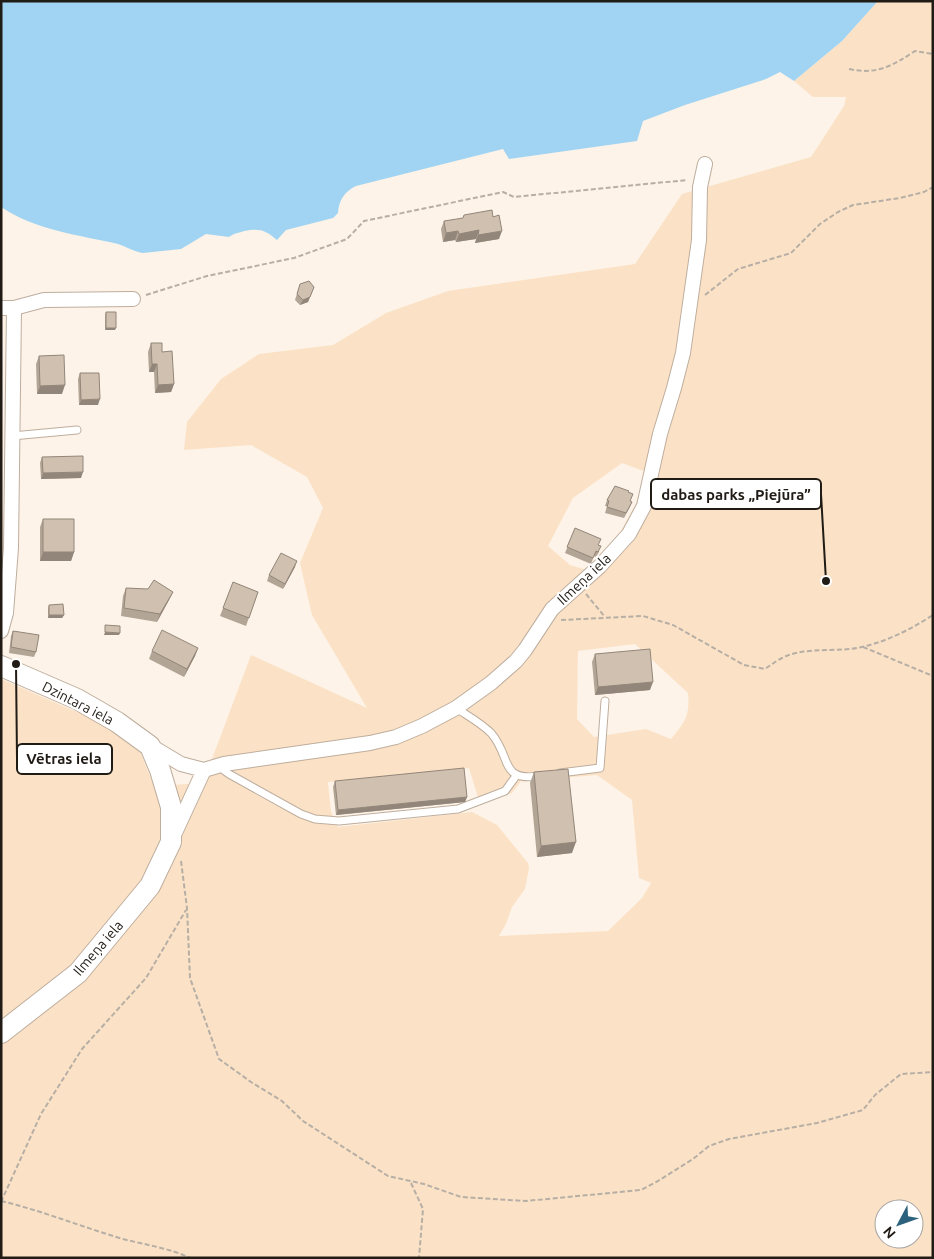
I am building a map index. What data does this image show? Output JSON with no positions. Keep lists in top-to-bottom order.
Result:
{
  "streets": {
    "street": ["Ilmeņa iela", "Dzintara iela"]
  },
  "crossings": [
    ["Ilmeņa iela", "Dzintara iela"]
  ],
  "places": ["dabas parks „Piejūra”", "Vētras iela"],
  "north": "bottom left"
}
